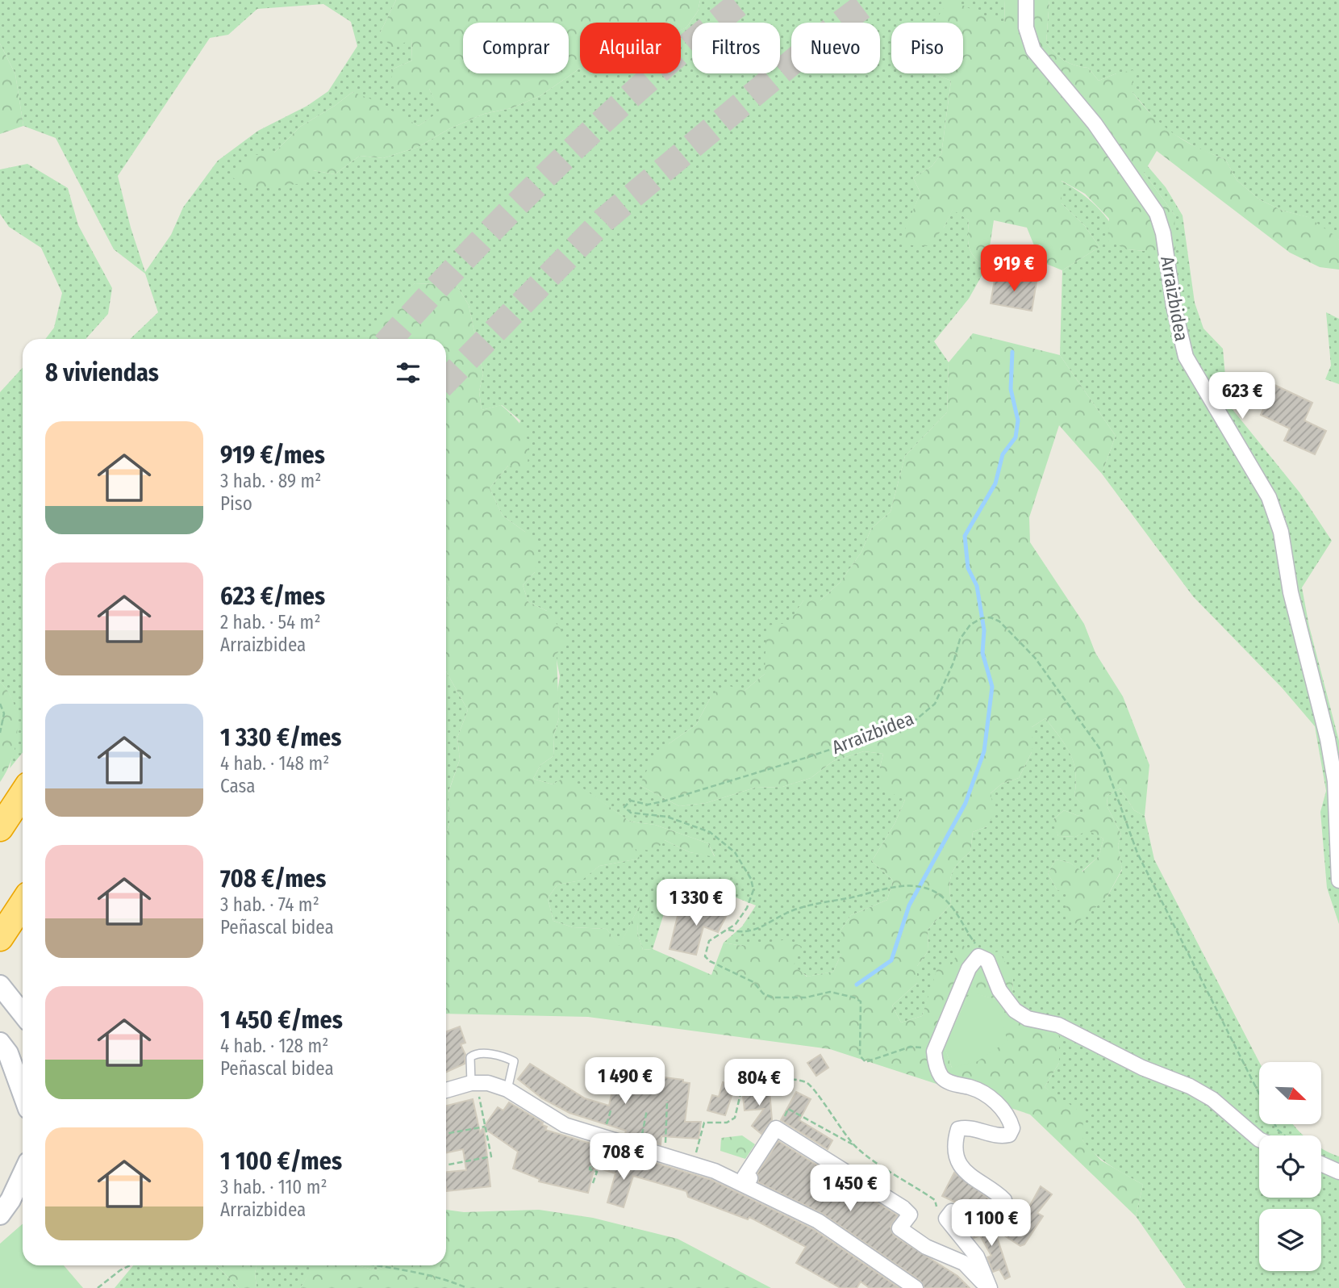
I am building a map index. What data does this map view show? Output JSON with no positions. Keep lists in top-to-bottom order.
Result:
{
  "streets": {
    "street": ["Arraizbidea"]
  },
  "north": "bottom right",
  "page": {
    "chip": [
      "Comprar",
      "Alquilar",
      "Filtros",
      "Nuevo",
      "Piso"
    ],
    "price": [
      "919 €",
      "623 €",
      "1 330 €",
      "1 490 €",
      "804 €",
      "708 €",
      "1 450 €",
      "1 100 €"
    ],
    "heading": "8 viviendas",
    "list": [
      {
        "name": "919 €/mes",
        "note": "3 hab. · 89 m² · Piso"
      },
      {
        "name": "623 €/mes",
        "note": "2 hab. · 54 m² · Arraizbidea"
      },
      {
        "name": "1 330 €/mes",
        "note": "4 hab. · 148 m² · Casa"
      },
      {
        "name": "708 €/mes",
        "note": "3 hab. · 74 m² · Peñascal bidea"
      },
      {
        "name": "1 450 €/mes",
        "note": "4 hab. · 128 m² · Peñascal bidea"
      },
      {
        "name": "1 100 €/mes",
        "note": "3 hab. · 110 m² · Arraizbidea"
      }
    ]
  }
}
